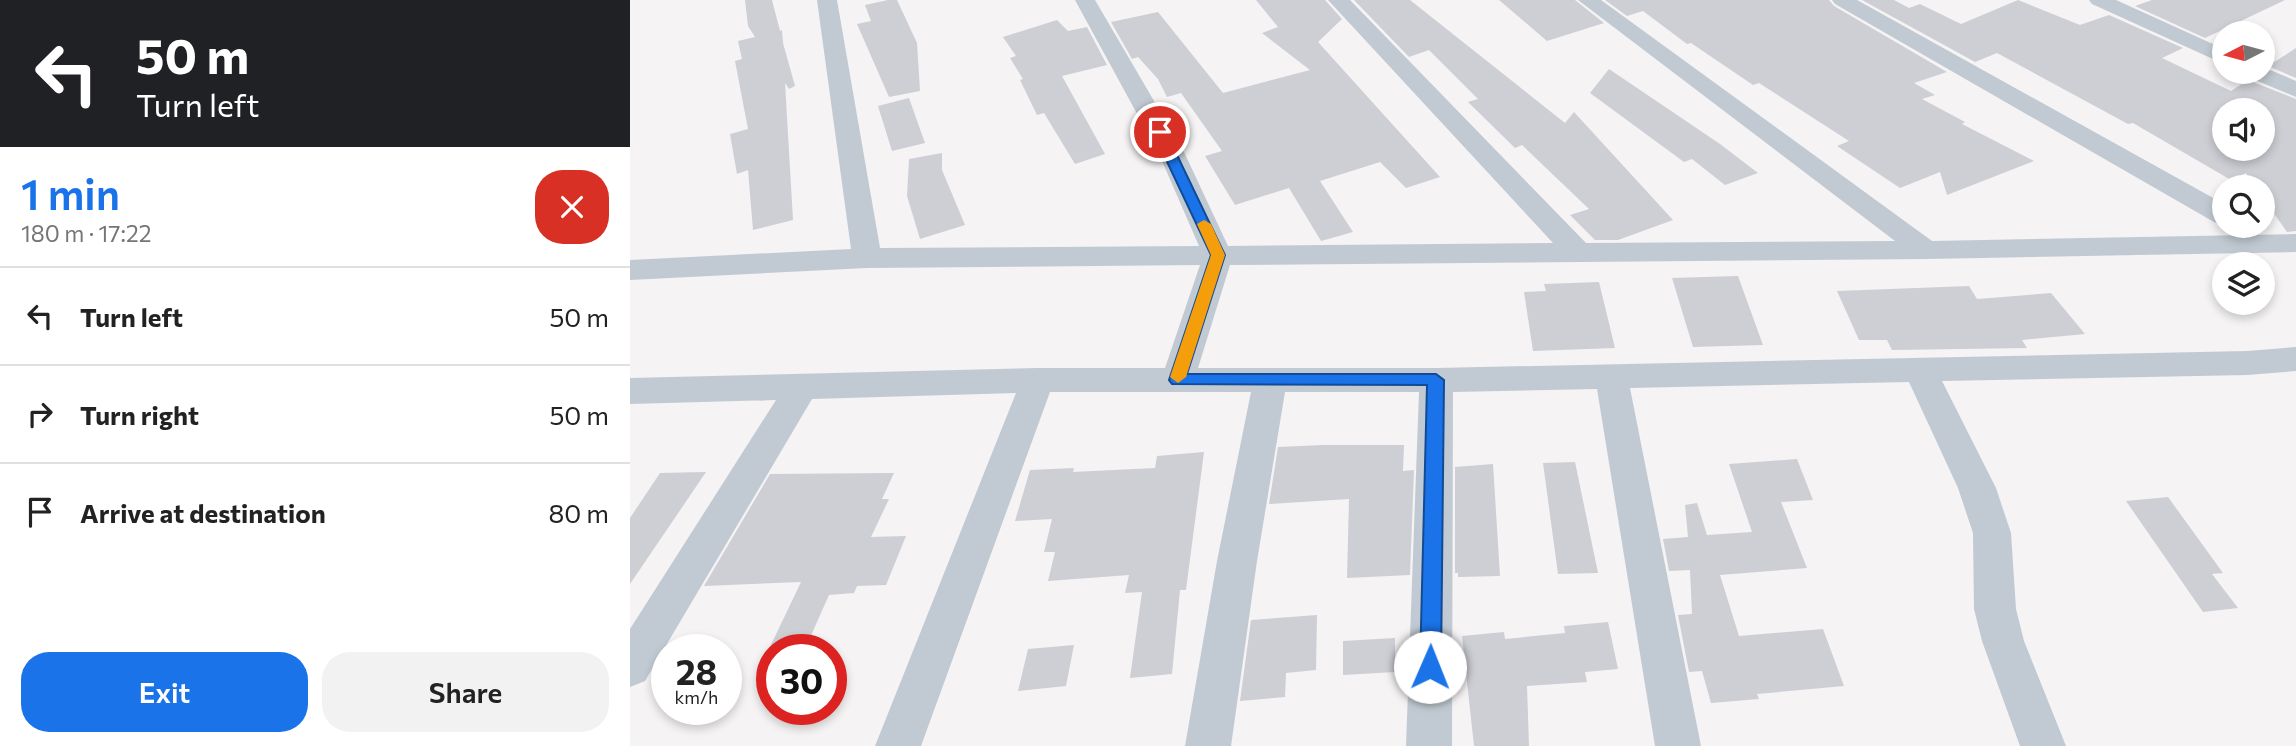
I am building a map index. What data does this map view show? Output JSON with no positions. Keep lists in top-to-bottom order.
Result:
{
  "north": "left",
  "page": {
    "turn": ["50 m", "Turn left"],
    "heading": ["1 min", "180 m · 17:22"],
    "list": [
      {
        "name": "Turn left",
        "value": "50 m"
      },
      {
        "name": "Turn right",
        "value": "50 m"
      },
      {
        "name": "Arrive at destination",
        "value": "80 m"
      }
    ],
    "speed": "28 km/h",
    "limit": "30",
    "buttons": ["Exit", "Share"]
  }
}
